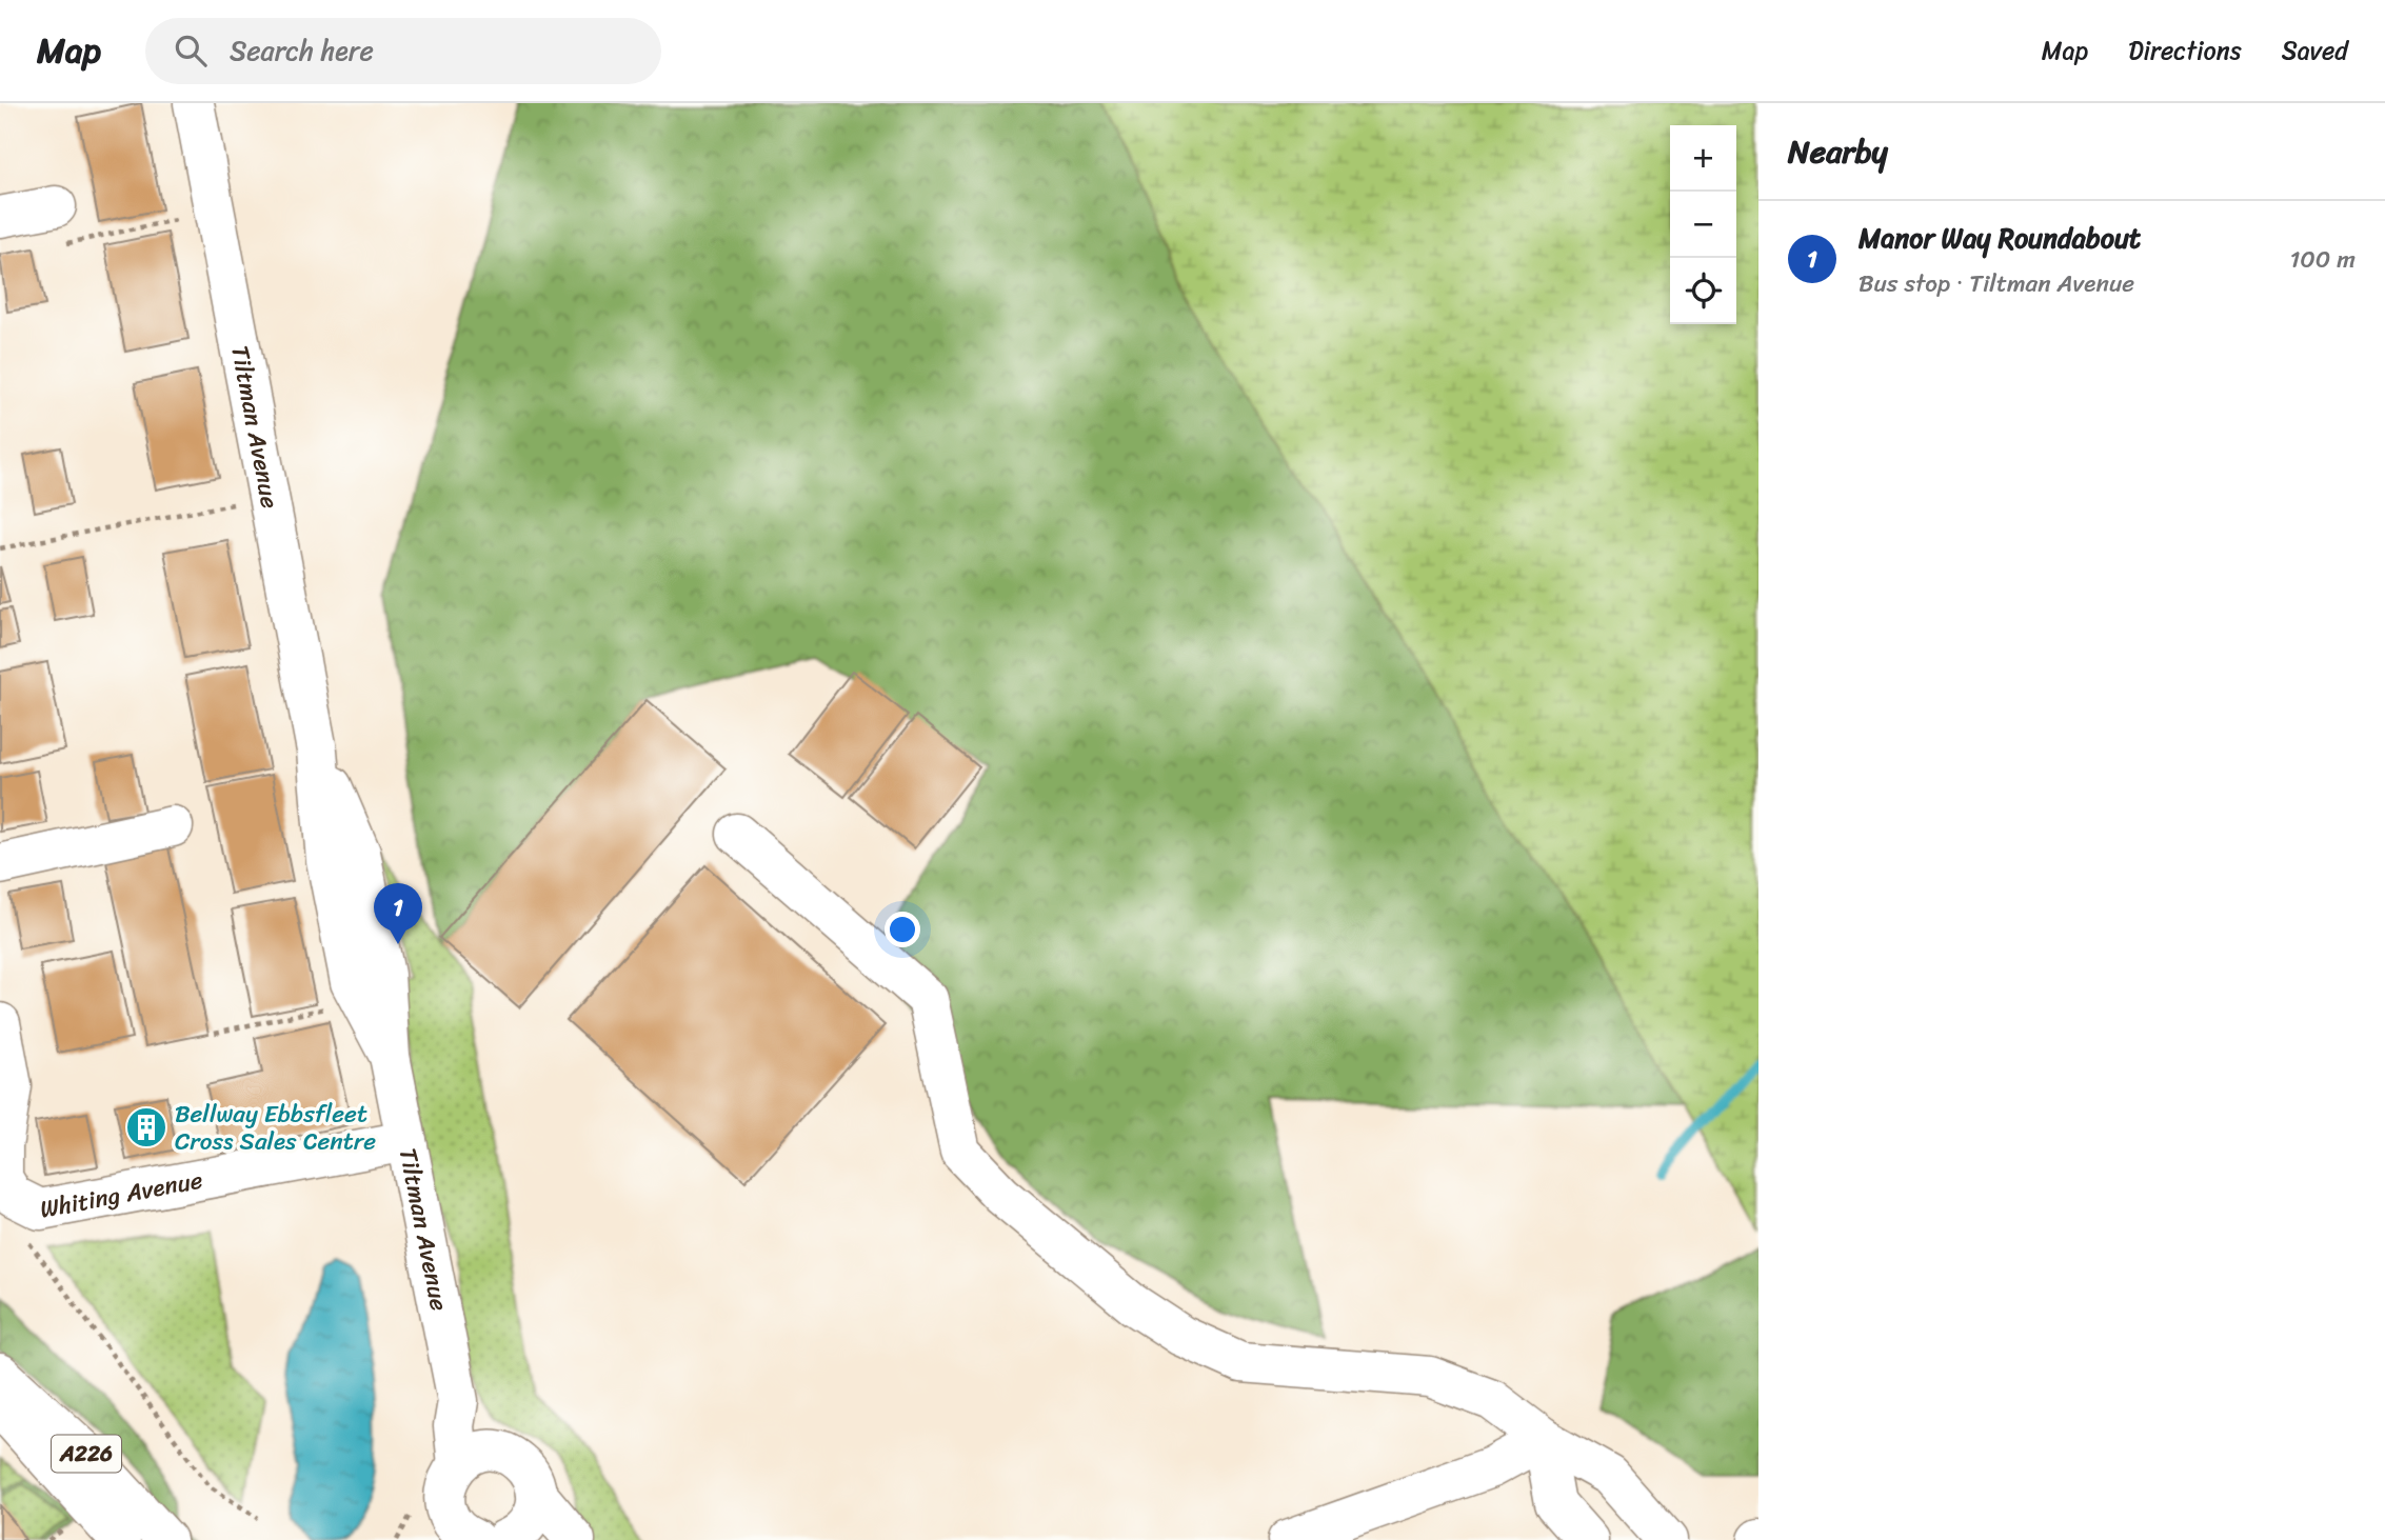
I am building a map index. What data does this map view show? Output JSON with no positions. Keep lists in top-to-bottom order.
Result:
{
  "streets": {
    "street": ["Tiltman Avenue", "Whiting Avenue", "A226"]
  },
  "crossings": [
    ["Tiltman Avenue", "Whiting Avenue"]
  ],
  "places": {
    "building": ["Bellway Ebbsfleet Cross Sales Centre"]
  },
  "page": {
    "header": "Map",
    "search": "Search here",
    "nav": ["Map", "Directions", "Saved"],
    "heading": "Nearby",
    "map_buttons": ["+", "−"],
    "list": [
      {
        "mark": "1",
        "name": "Manor Way Roundabout",
        "note": "Bus stop · Tiltman Avenue",
        "value": "100 m"
      }
    ],
    "pins": "1"
  }
}
